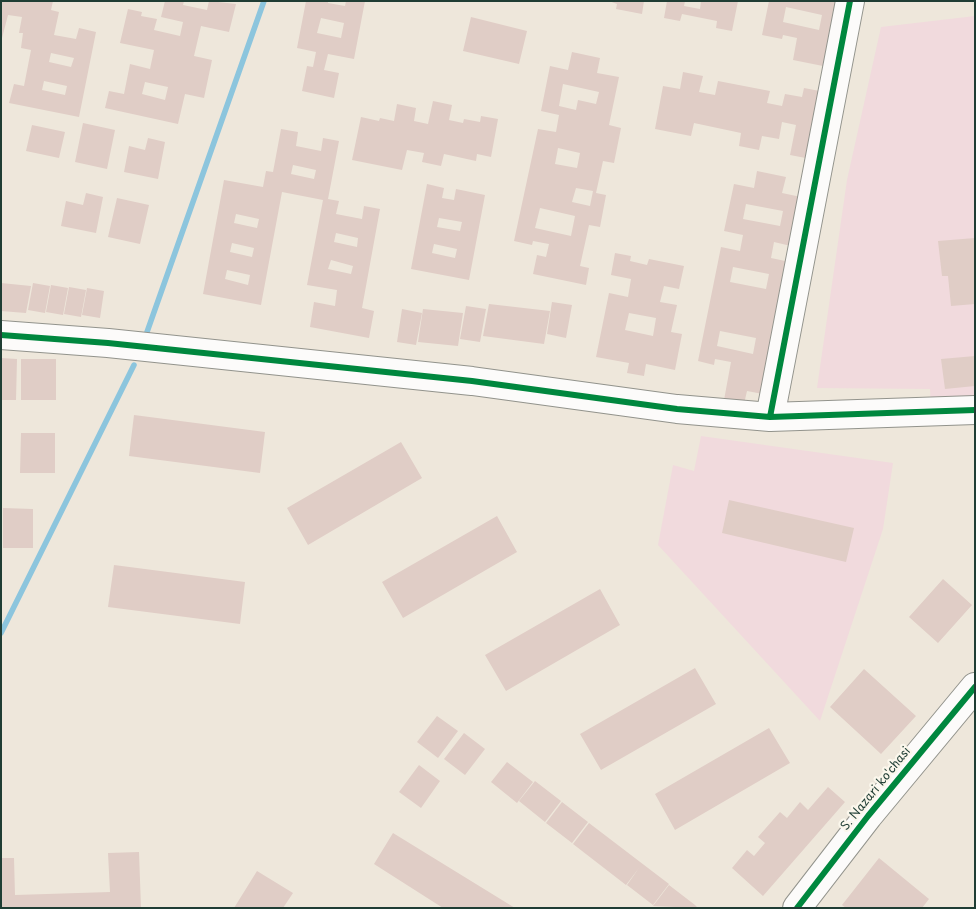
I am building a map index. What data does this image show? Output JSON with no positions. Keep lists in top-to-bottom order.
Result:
{
  "streets": {
    "street": ["S. Nazari ko'chasi"]
  }
}
